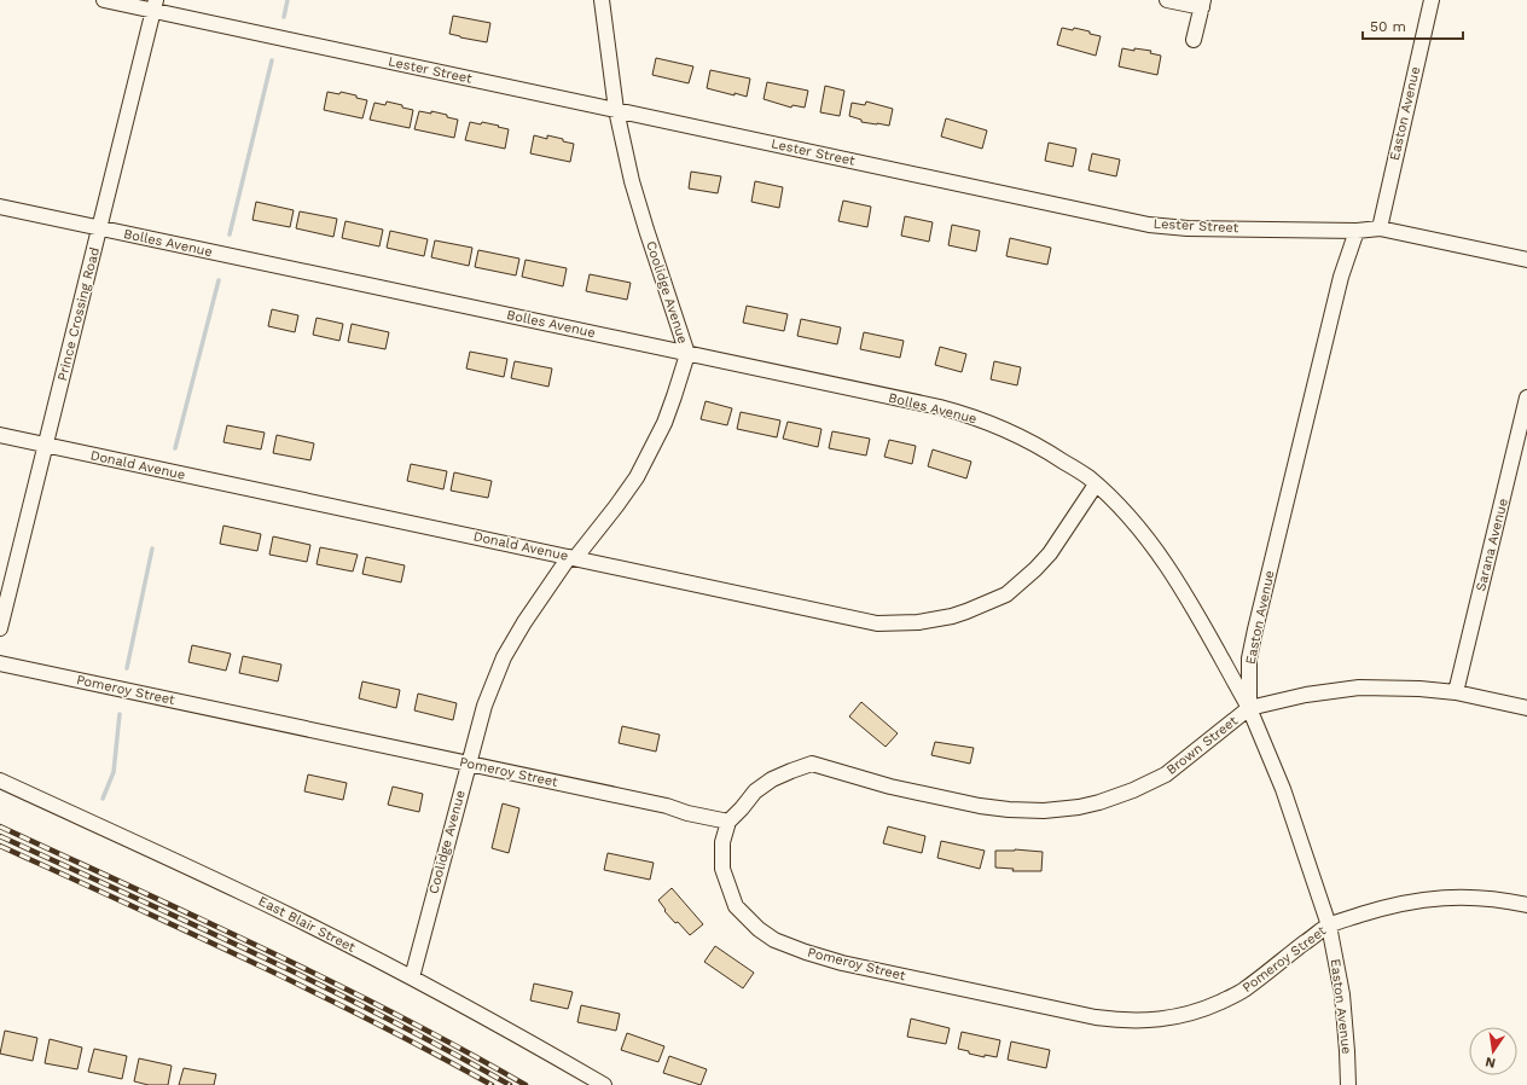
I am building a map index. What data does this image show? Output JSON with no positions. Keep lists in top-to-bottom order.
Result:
{
  "streets": {
    "street": [
      "Lester Street",
      "Easton Avenue",
      "Bolles Avenue",
      "Coolidge Avenue",
      "Prince Crossing Road",
      "Donald Avenue",
      "Sarana Avenue",
      "Pomeroy Street",
      "Brown Street",
      "East Blair Street"
    ]
  },
  "crossings": [
    ["Lester Street", "Easton Avenue"],
    ["Lester Street", "Coolidge Avenue"],
    ["Lester Street", "Prince Crossing Road"],
    ["Easton Avenue", "Bolles Avenue"],
    ["Easton Avenue", "Pomeroy Street"],
    ["Easton Avenue", "Brown Street"],
    ["Bolles Avenue", "Coolidge Avenue"],
    ["Bolles Avenue", "Prince Crossing Road"],
    ["Bolles Avenue", "Donald Avenue"],
    ["Bolles Avenue", "Brown Street"],
    ["Coolidge Avenue", "Donald Avenue"],
    ["Coolidge Avenue", "Pomeroy Street"],
    ["Coolidge Avenue", "East Blair Street"],
    ["Prince Crossing Road", "Donald Avenue"],
    ["Sarana Avenue", "Brown Street"],
    ["Pomeroy Street", "Brown Street"]
  ],
  "scale_bar": "50 m",
  "north": "bottom"
}
